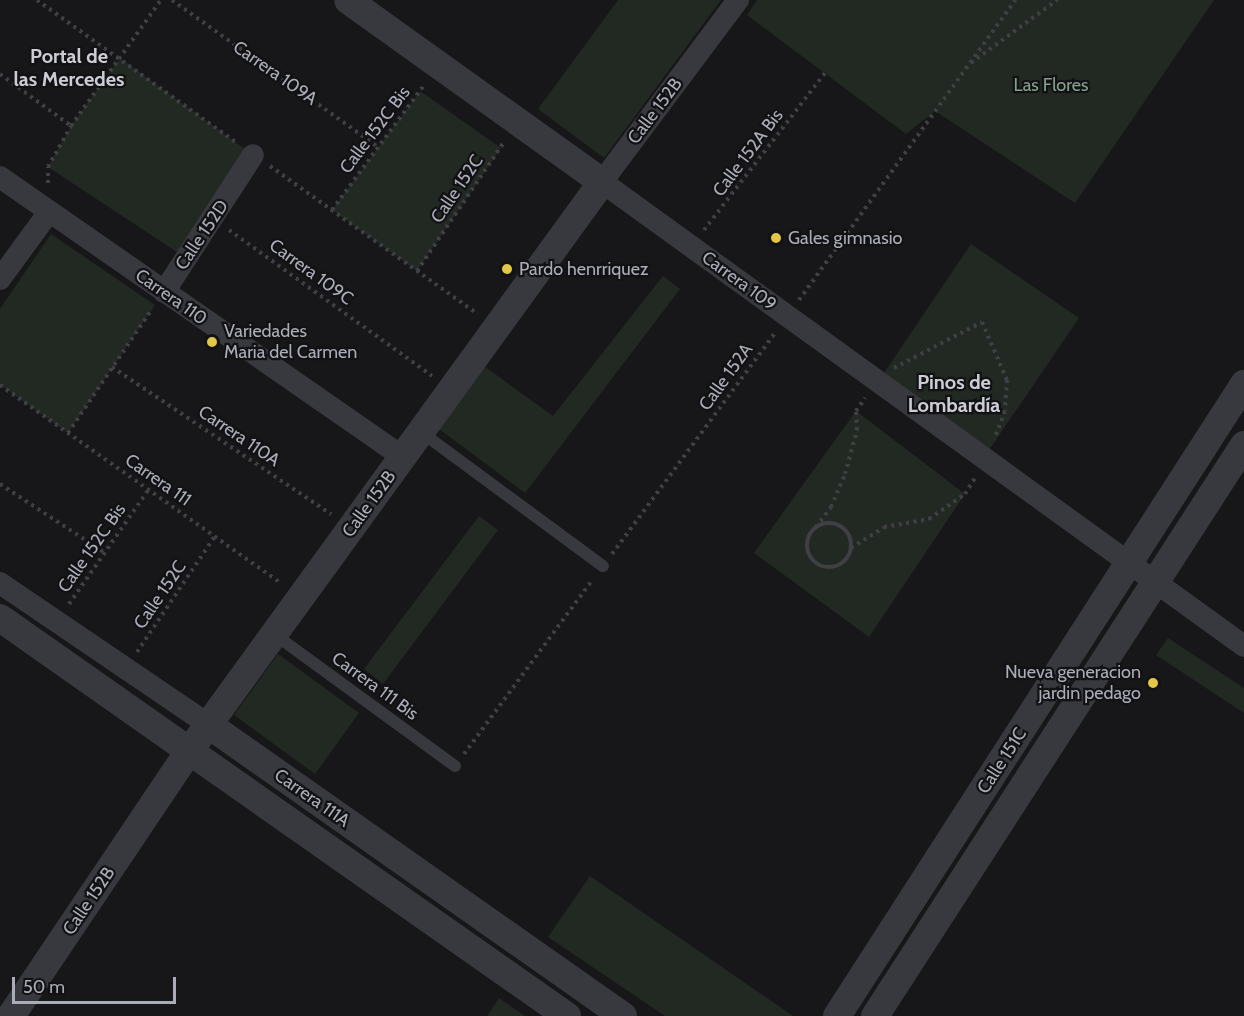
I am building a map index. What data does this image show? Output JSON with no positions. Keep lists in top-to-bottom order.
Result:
{
  "streets": {
    "street": [
      "Calle 152B",
      "Calle 152D",
      "Carrera 109",
      "Carrera 110",
      "Calle 151C",
      "Carrera 111A"
    ],
    "lane": ["Carrera 111 Bis"],
    "path": [
      "Carrera 109A",
      "Calle 152C Bis",
      "Calle 152A Bis",
      "Calle 152C",
      "Carrera 109C",
      "Calle 152A",
      "Carrera 110A",
      "Carrera 111"
    ]
  },
  "crossings": [
    ["Carrera 109A", "Calle 152C Bis"],
    ["Calle 152B", "Carrera 109C"],
    ["Calle 152B", "Carrera 109"],
    ["Calle 152B", "Carrera 110"],
    ["Calle 152B", "Carrera 110A"],
    ["Calle 152B", "Carrera 111"],
    ["Calle 152B", "Carrera 111 Bis"],
    ["Calle 152B", "Carrera 111A"],
    ["Calle 152C Bis", "Carrera 109"],
    ["Calle 152C Bis", "Carrera 111"],
    ["Calle 152C Bis", "Carrera 111A"],
    ["Calle 152A Bis", "Carrera 109"],
    ["Calle 152C", "Carrera 109"],
    ["Calle 152C", "Carrera 111"],
    ["Calle 152C", "Carrera 111A"],
    ["Calle 152D", "Carrera 109C"],
    ["Calle 152D", "Carrera 110"],
    ["Carrera 109", "Calle 152A"],
    ["Carrera 109", "Calle 151C"],
    ["Calle 152A", "Carrera 111 Bis"]
  ],
  "districts": ["Portal de las Mercedes", "Pinos de Lombardía"],
  "parks": ["Las Flores"],
  "places": [
    "Gales gimnasio",
    "Pardo henrriquez",
    "Variedades Maria del Carmen",
    "Nueva generacion jardin pedago"
  ],
  "scale_bar": "50 m"
}
